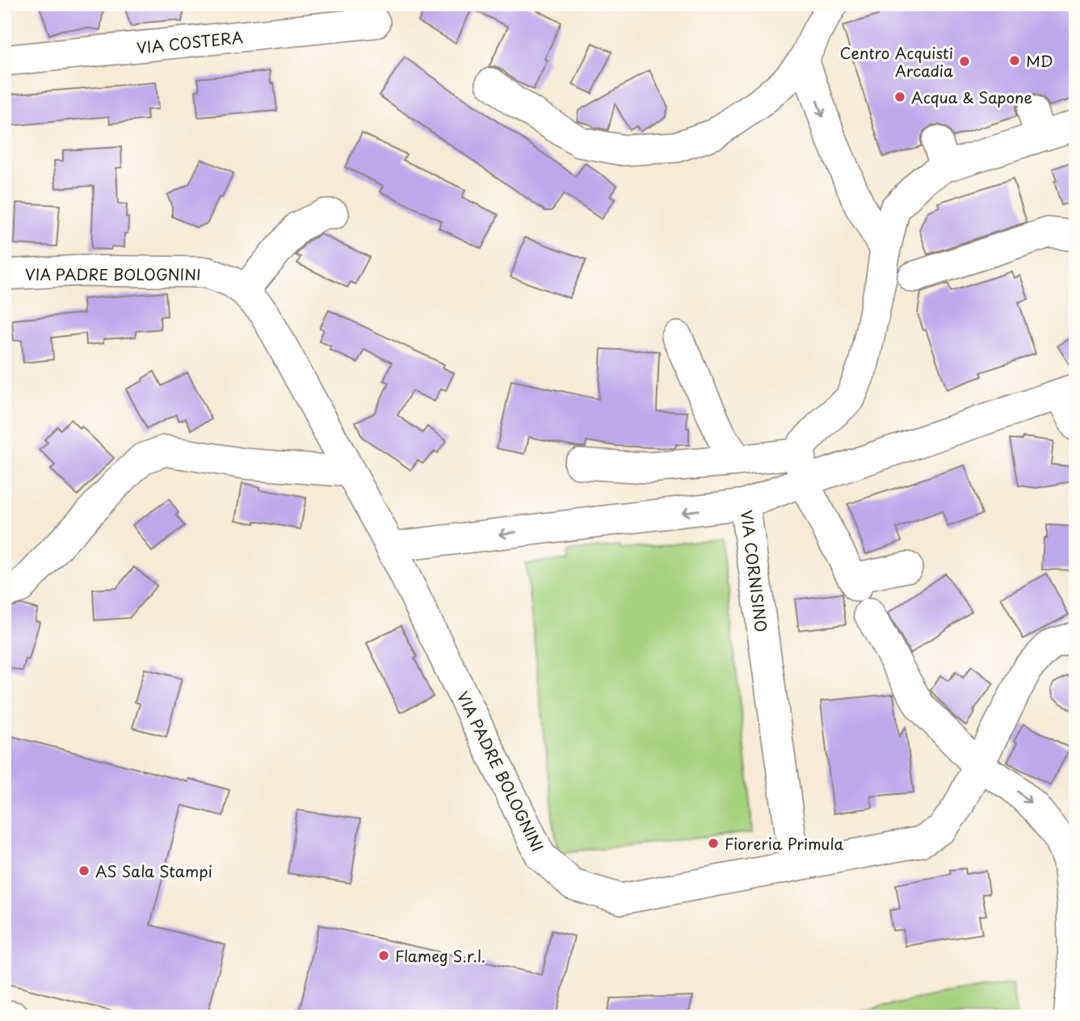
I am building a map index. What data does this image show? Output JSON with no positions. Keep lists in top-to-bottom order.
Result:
{
  "streets": {
    "street": ["VIA COSTERA", "VIA PADRE BOLOGNINI", "VIA CORNISINO"]
  },
  "crossings": [
    ["VIA PADRE BOLOGNINI", "VIA CORNISINO"]
  ],
  "places": [
    "MD",
    "Centro Acquisti Arcadia",
    "Acqua & Sapone",
    "Fioreria Primula",
    "AS Sala Stampi",
    "Flameg S.r.l."
  ]
}
